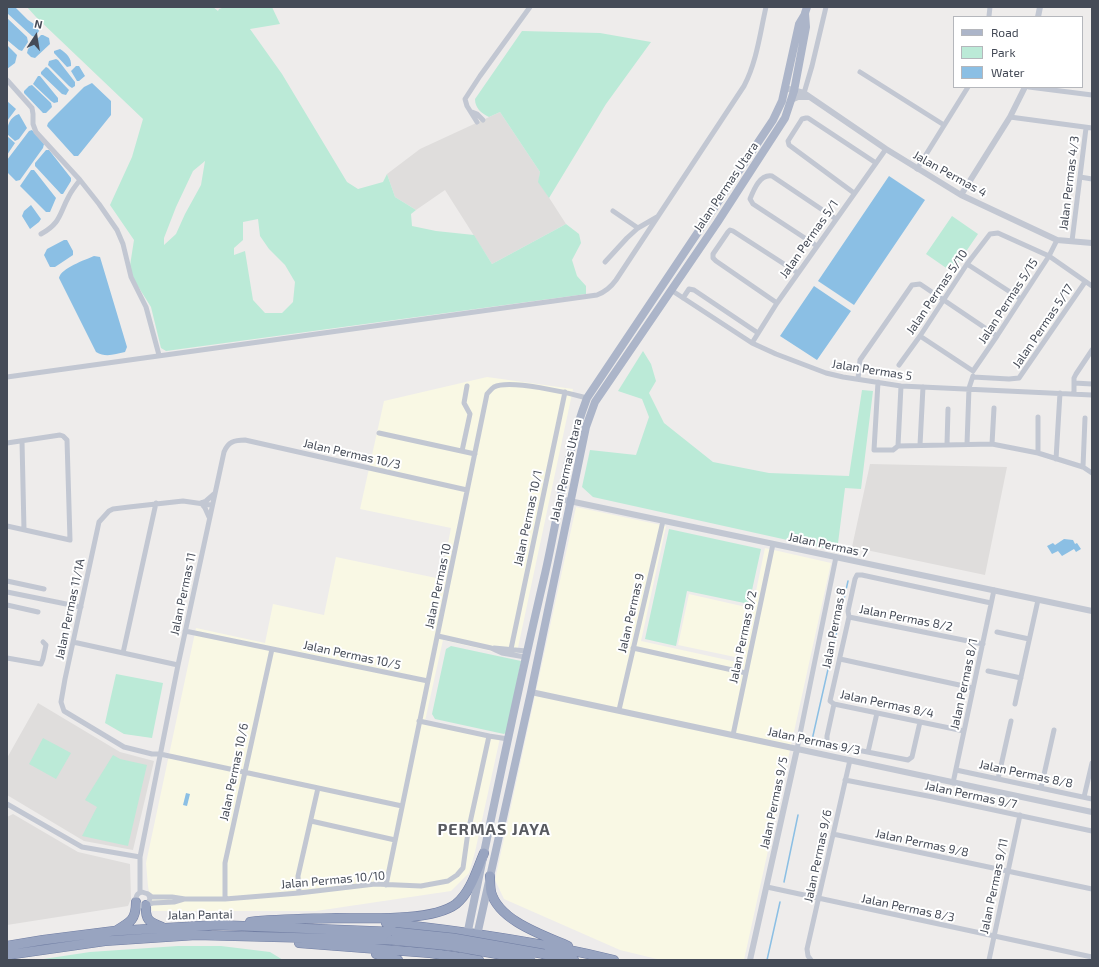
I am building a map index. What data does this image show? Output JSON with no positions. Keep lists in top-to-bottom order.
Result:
{
  "streets": {
    "highway": ["Jalan Pantai"],
    "main road": ["Jalan Permas Utara"],
    "street": [
      "Jalan Permas 4",
      "Jalan Permas 4/3",
      "Jalan Permas 5/1",
      "Jalan Permas 5/10",
      "Jalan Permas 5/15",
      "Jalan Permas 5/17",
      "Jalan Permas 5",
      "Jalan Permas 10/3",
      "Jalan Permas 10/1",
      "Jalan Permas 7",
      "Jalan Permas 10",
      "Jalan Permas 11",
      "Jalan Permas 11/1A",
      "Jalan Permas 9",
      "Jalan Permas 8/2",
      "Jalan Permas 8",
      "Jalan Permas 9/2",
      "Jalan Permas 10/5",
      "Jalan Permas 8/1",
      "Jalan Permas 8/4",
      "Jalan Permas 9/3",
      "Jalan Permas 10/6",
      "Jalan Permas 8/8",
      "Jalan Permas 9/7",
      "Jalan Permas 9/5",
      "Jalan Permas 9/8",
      "Jalan Permas 9/6",
      "Jalan Permas 10/10",
      "Jalan Permas 9/11",
      "Jalan Permas 8/3"
    ]
  },
  "crossings": [
    ["Jalan Permas 4", "Jalan Permas 4/3"],
    ["Jalan Permas 4", "Jalan Permas Utara"],
    ["Jalan Permas 4", "Jalan Permas 5/1"],
    ["Jalan Permas 4", "Jalan Permas 5/15"],
    ["Jalan Permas Utara", "Jalan Permas 5"],
    ["Jalan Permas Utara", "Jalan Permas 7"],
    ["Jalan Permas Utara", "Jalan Permas 10"],
    ["Jalan Permas Utara", "Jalan Permas 9/3"],
    ["Jalan Permas 5/1", "Jalan Permas 5"],
    ["Jalan Permas 5/10", "Jalan Permas 5/15"],
    ["Jalan Permas 10/3", "Jalan Permas 10"],
    ["Jalan Permas 10/3", "Jalan Permas 11"],
    ["Jalan Permas 10/1", "Jalan Permas 10"],
    ["Jalan Permas 7", "Jalan Permas 9"],
    ["Jalan Permas 7", "Jalan Permas 9/2"],
    ["Jalan Permas 7", "Jalan Permas 8/1"],
    ["Jalan Permas 7", "Jalan Permas 9/5"],
    ["Jalan Permas 10", "Jalan Permas 10/5"],
    ["Jalan Permas 10", "Jalan Permas 10/10"],
    ["Jalan Permas 11", "Jalan Permas 11/1A"],
    ["Jalan Permas 11", "Jalan Permas 10/5"],
    ["Jalan Permas 11", "Jalan Permas 10/10"],
    ["Jalan Permas 9", "Jalan Permas 9/3"],
    ["Jalan Permas 8/2", "Jalan Permas 8"],
    ["Jalan Permas 8/2", "Jalan Permas 8/1"],
    ["Jalan Permas 8", "Jalan Permas 8/1"],
    ["Jalan Permas 8", "Jalan Permas 8/4"],
    ["Jalan Permas 9/2", "Jalan Permas 9/3"],
    ["Jalan Permas 10/5", "Jalan Permas 10/6"],
    ["Jalan Permas 8/1", "Jalan Permas 8/4"],
    ["Jalan Permas 8/1", "Jalan Permas 9/3"],
    ["Jalan Permas 8/1", "Jalan Permas 8/8"],
    ["Jalan Permas 9/3", "Jalan Permas 9/5"],
    ["Jalan Permas 9/3", "Jalan Permas 9/6"],
    ["Jalan Permas 10/6", "Jalan Permas 10/10"],
    ["Jalan Permas 9/7", "Jalan Permas 9/6"],
    ["Jalan Permas 9/7", "Jalan Permas 9/11"],
    ["Jalan Permas 9/5", "Jalan Permas 8/3"],
    ["Jalan Permas 9/8", "Jalan Permas 9/6"],
    ["Jalan Permas 9/8", "Jalan Permas 9/11"],
    ["Jalan Permas 9/6", "Jalan Permas 8/3"],
    ["Jalan Permas 9/11", "Jalan Permas 8/3"]
  ],
  "districts": ["PERMAS JAYA"],
  "legend": ["Road", "Park", "Water"],
  "north": "top"
}
